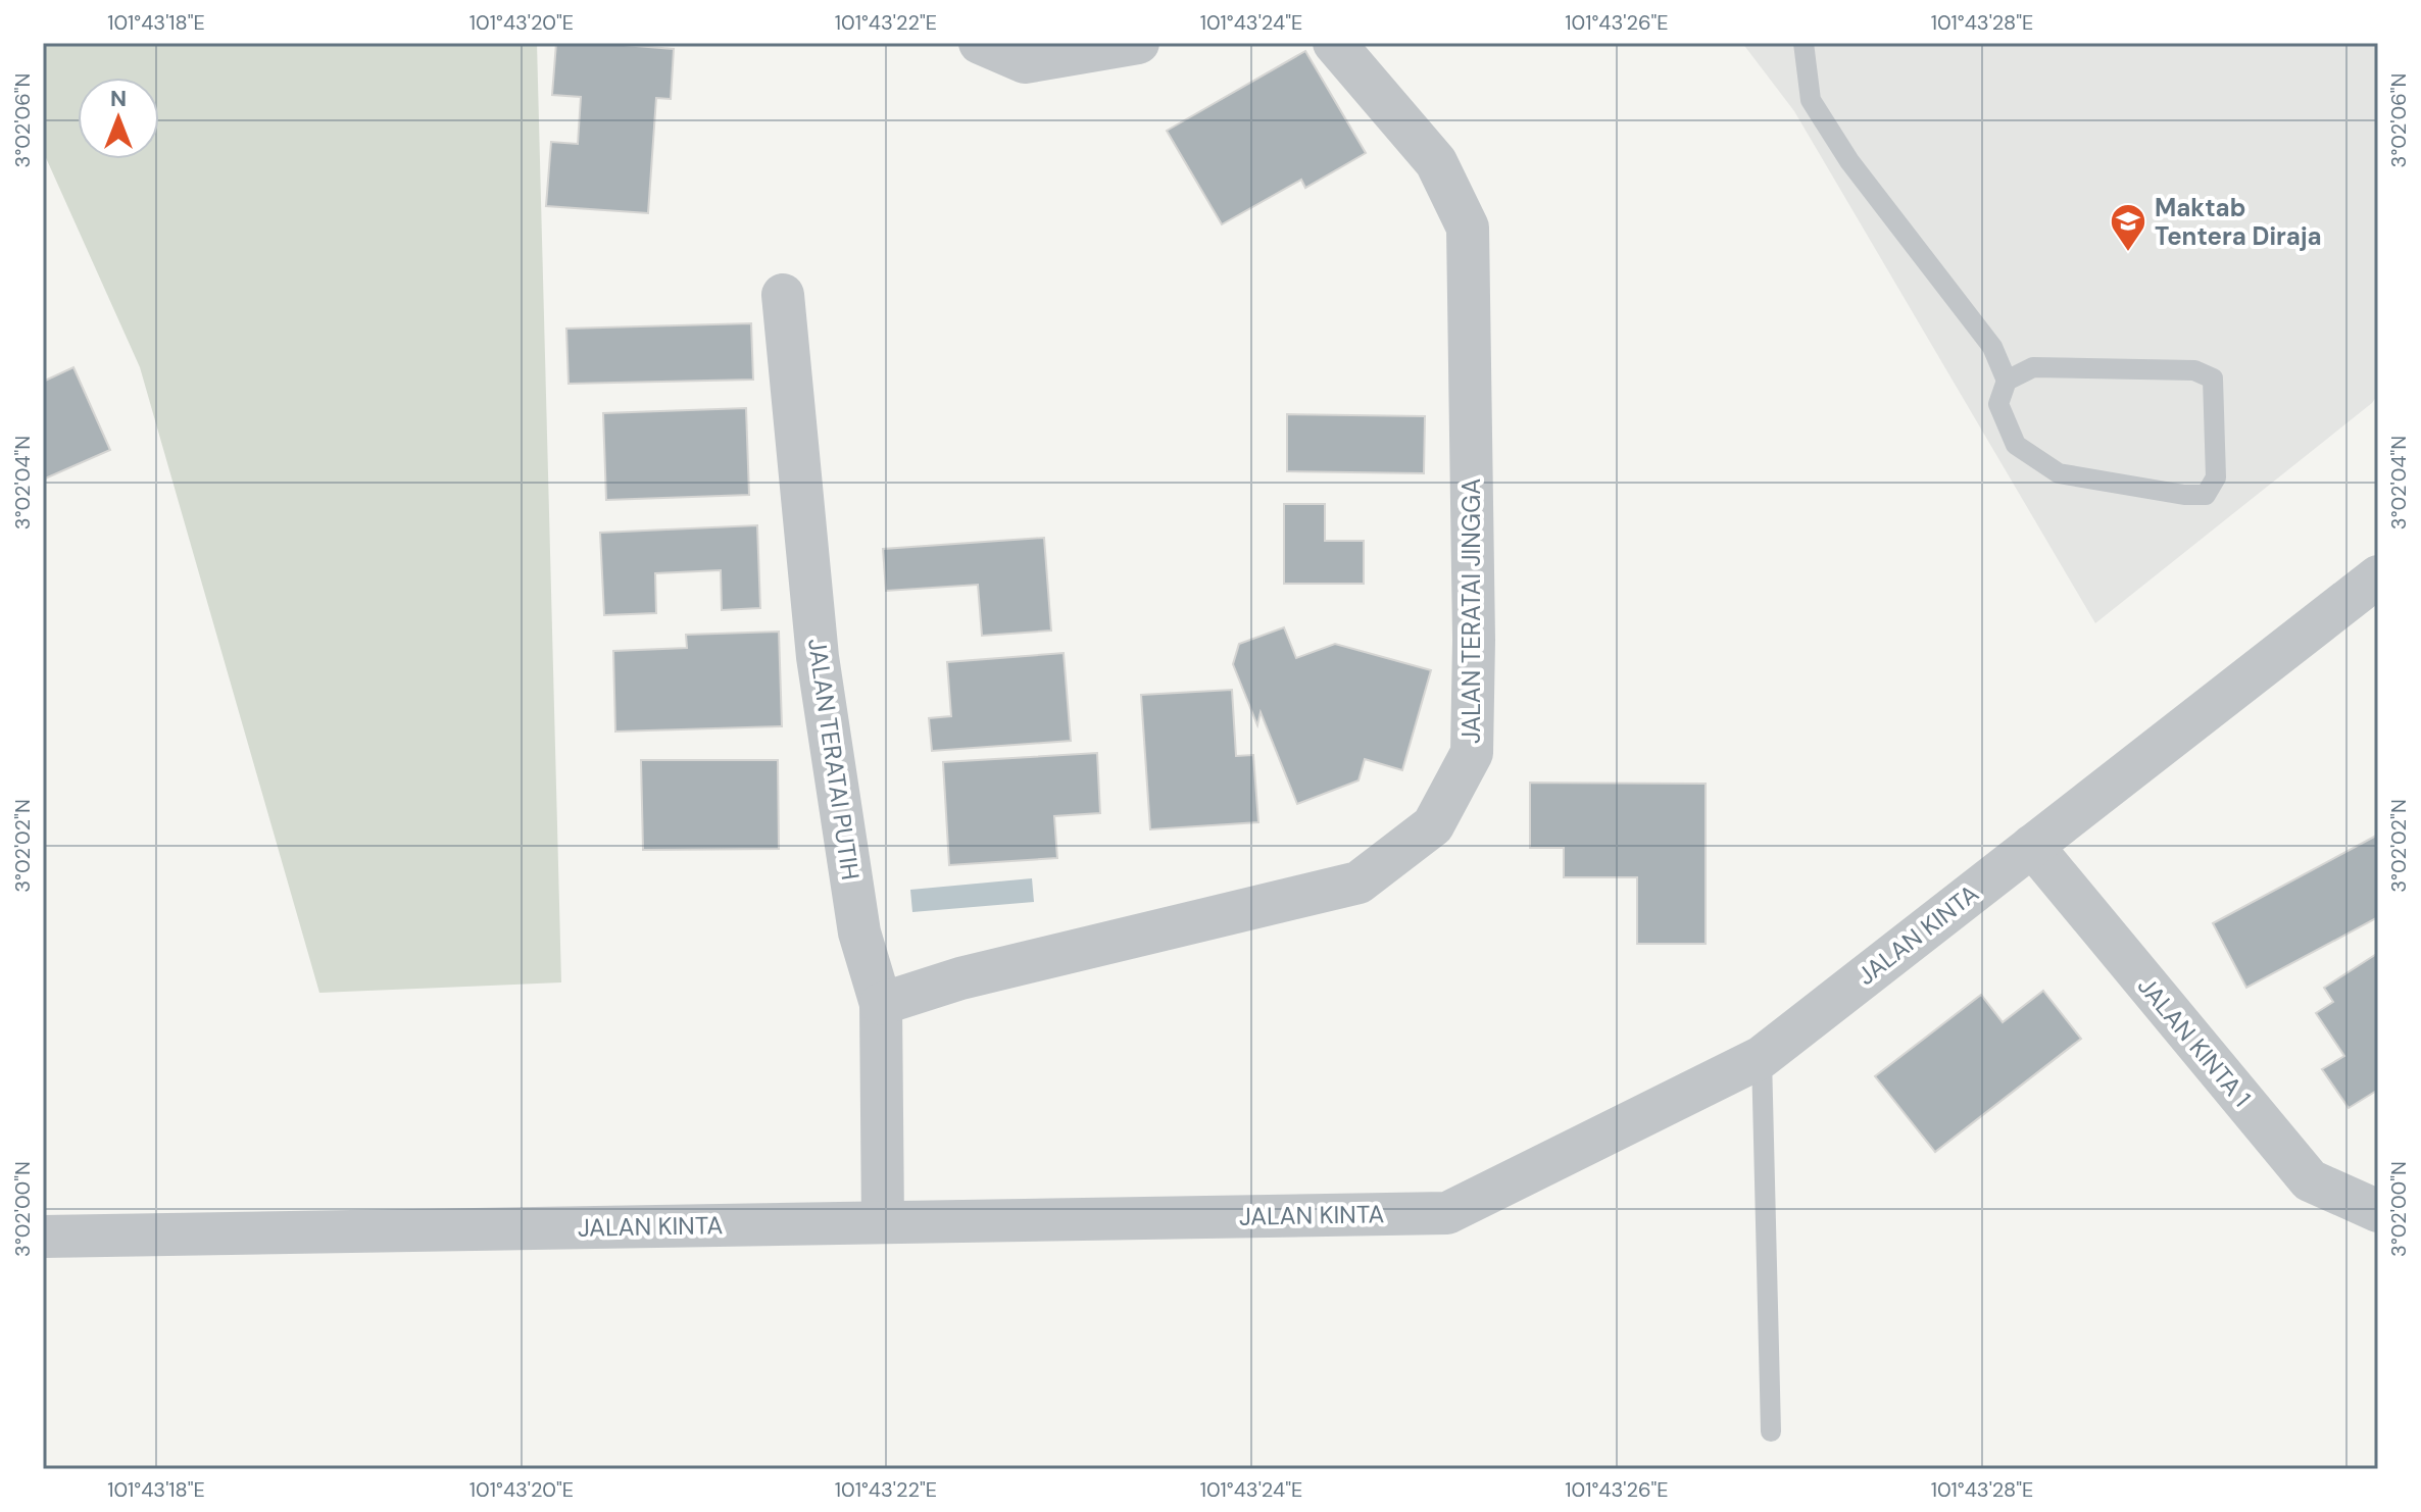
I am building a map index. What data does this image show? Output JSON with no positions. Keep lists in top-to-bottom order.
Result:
{
  "streets": {
    "street": [
      "JALAN TERATAI JINGGA",
      "JALAN TERATAI PUTIH",
      "JALAN KINTA",
      "JALAN KINTA 1"
    ]
  },
  "crossings": [
    ["JALAN TERATAI JINGGA", "JALAN TERATAI PUTIH"],
    ["JALAN TERATAI PUTIH", "JALAN KINTA"],
    ["JALAN KINTA", "JALAN KINTA 1"]
  ],
  "places": {
    "school or university": ["Maktab Tentera Diraja"]
  },
  "north": "top",
  "coordinates": [
    "101°43'18\"E",
    "101°43'20\"E",
    "101°43'22\"E",
    "101°43'24\"E",
    "101°43'26\"E",
    "101°43'28\"E",
    "3°02'06\"N",
    "3°02'04\"N",
    "3°02'02\"N",
    "3°02'00\"N"
  ]
}
